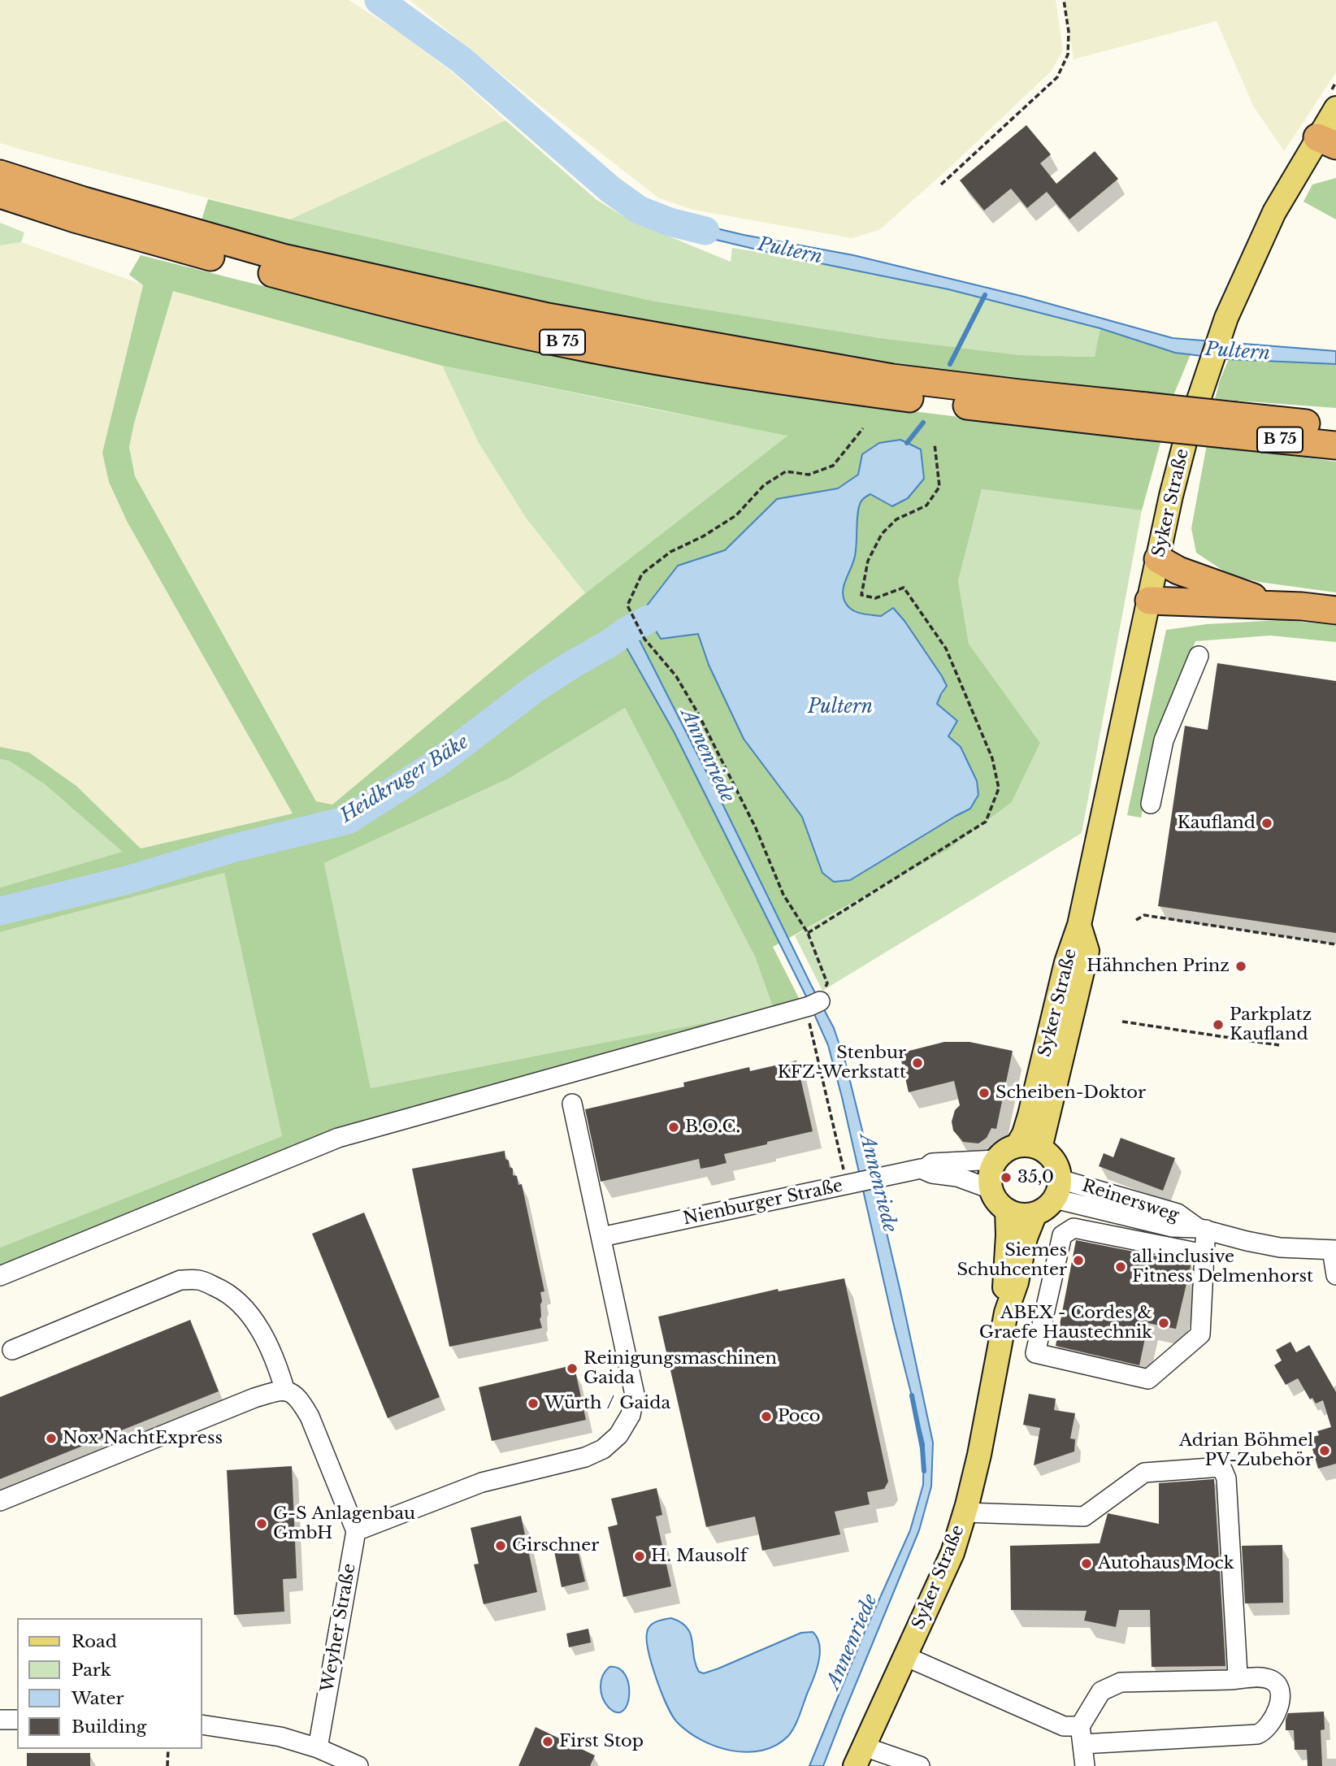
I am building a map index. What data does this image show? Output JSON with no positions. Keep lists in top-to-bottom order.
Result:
{
  "streets": {
    "highway": ["B 75"],
    "main road": ["Syker Straße"],
    "street": ["Reinersweg", "Nienburger Straße", "Weyher Straße"]
  },
  "crossings": [
    ["Syker Straße", "Reinersweg"],
    ["Syker Straße", "Nienburger Straße"],
    ["Reinersweg", "Nienburger Straße"]
  ],
  "water": ["Pultern", "Annenriede", "Heidkruger Bäke"],
  "places": [
    "Kaufland",
    "Hähnchen Prinz",
    "Parkplatz Kaufland",
    "Stenbur KFZ-Werkstatt",
    "Scheiben-Doktor",
    "B.O.C.",
    "35,0",
    "Siemes Schuhcenter",
    "all inclusive Fitness Delmenhorst",
    "ABEX - Cordes & Graefe Haustechnik",
    "Reinigungsmaschinen Gaida",
    "Würth / Gaida",
    "Poco",
    "Nox NachtExpress",
    "Adrian Böhmel PV-Zubehör",
    "G-S Anlagenbau GmbH",
    "Girschner",
    "H. Mausolf",
    "Autohaus Mock",
    "First Stop"
  ],
  "legend": [
    "Road",
    "Park",
    "Water",
    "Building"
  ]
}
